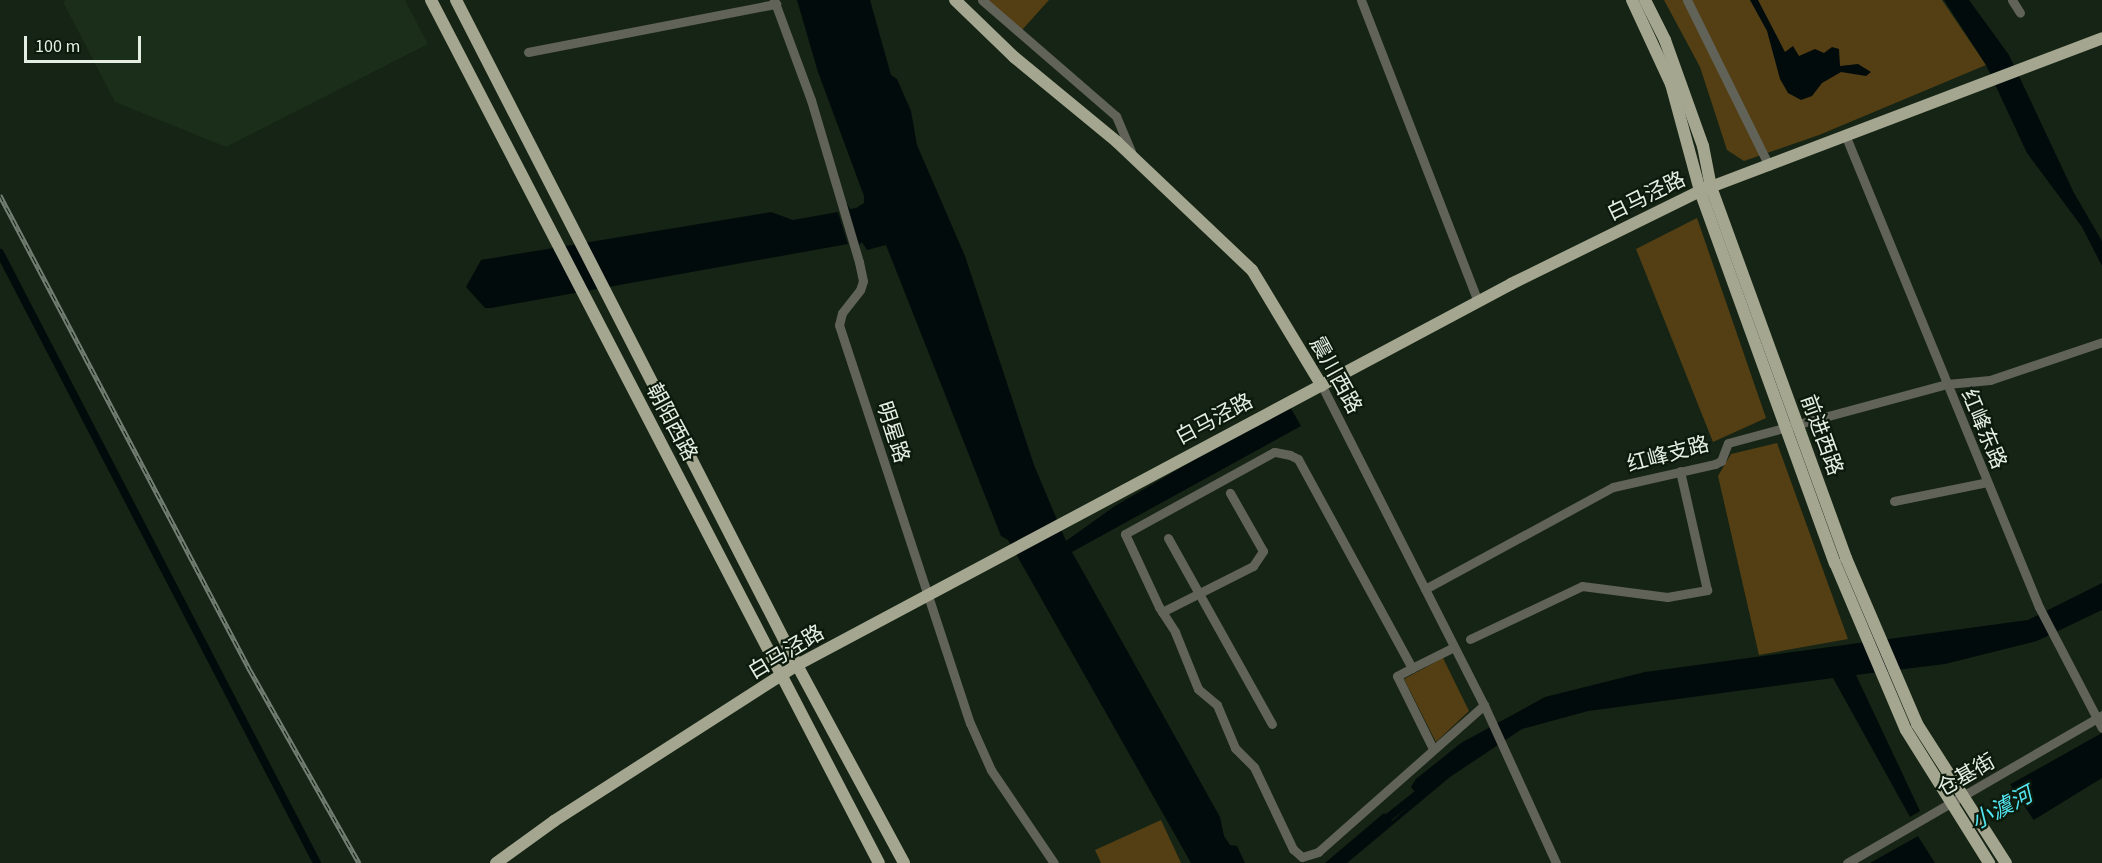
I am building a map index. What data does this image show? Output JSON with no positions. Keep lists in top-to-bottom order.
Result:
{
  "streets": {
    "main road": [
      "白马泾路",
      "震川西路",
      "朝阳西路",
      "前进西路"
    ],
    "street": [
      "红峰东路",
      "明星路",
      "红峰支路",
      "仓基街"
    ]
  },
  "crossings": [
    ["白马泾路", "震川西路"],
    ["白马泾路", "朝阳西路"],
    ["白马泾路", "红峰东路"],
    ["白马泾路", "明星路"],
    ["白马泾路", "前进西路"],
    ["震川西路", "红峰支路"],
    ["红峰东路", "红峰支路"],
    ["红峰东路", "仓基街"],
    ["前进西路", "红峰支路"],
    ["前进西路", "仓基街"]
  ],
  "water": ["小澞河"],
  "scale_bar": "100 m"
}
